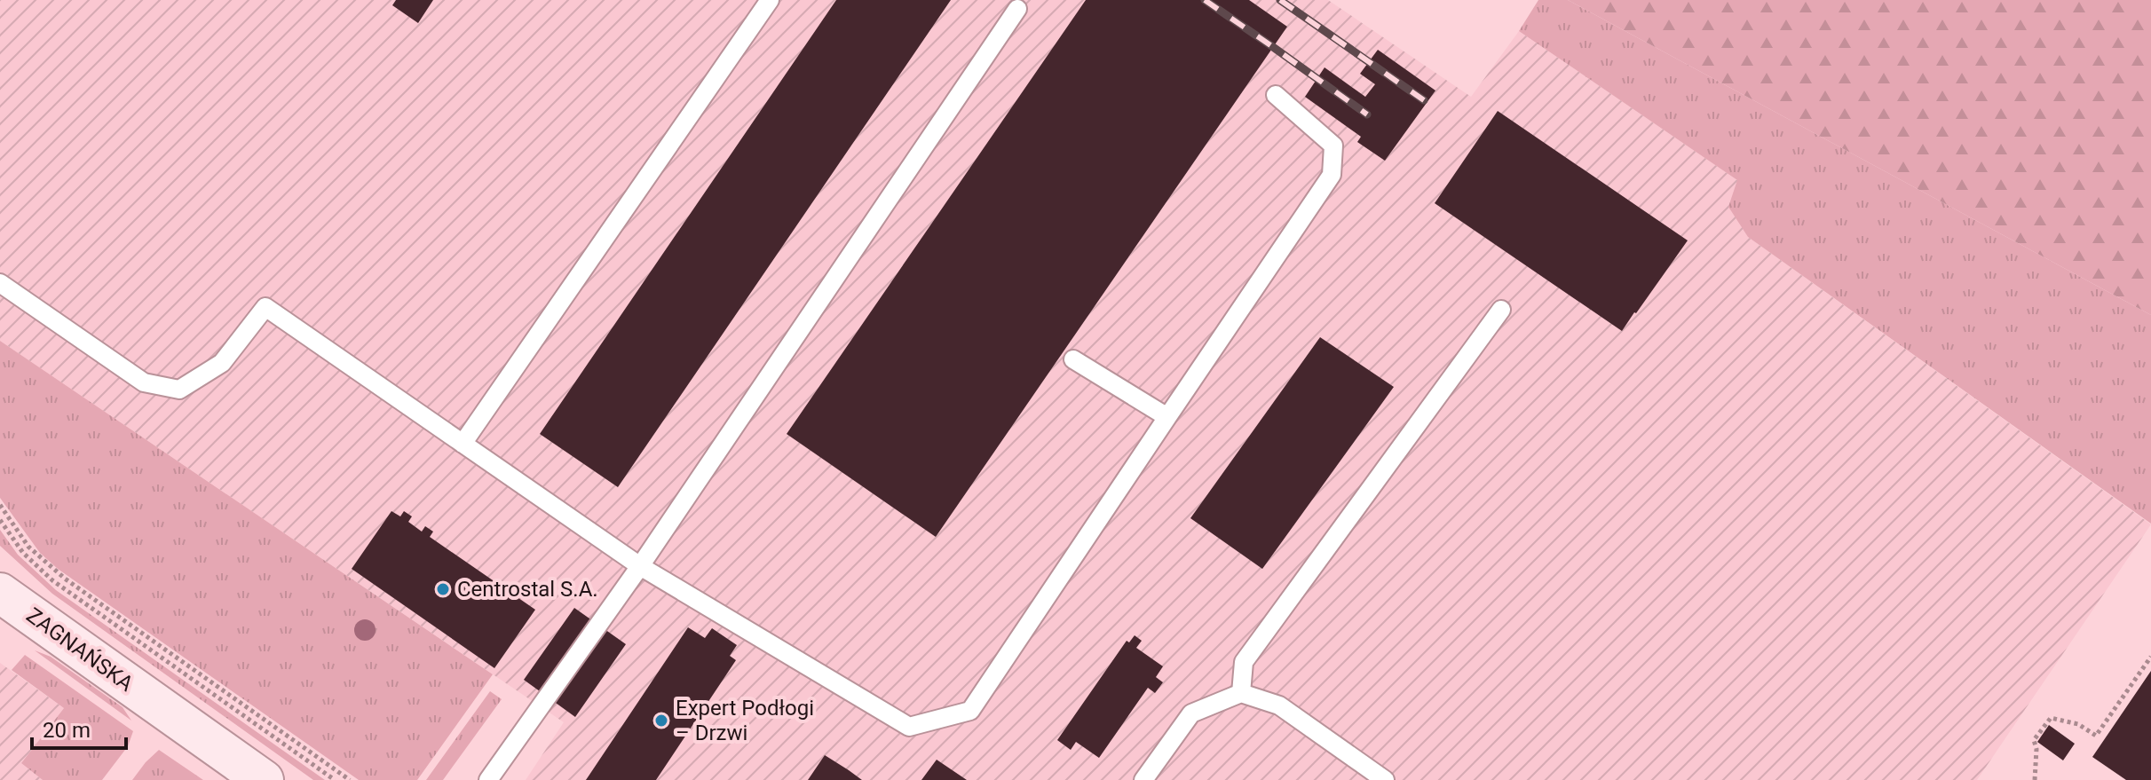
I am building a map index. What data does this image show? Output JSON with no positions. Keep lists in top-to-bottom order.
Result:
{
  "streets": {
    "street": ["ZAGNAŃSKA"]
  },
  "places": ["Centrostal S.A.", "Expert Podłogi – Drzwi"],
  "scale_bar": "20 m"
}
